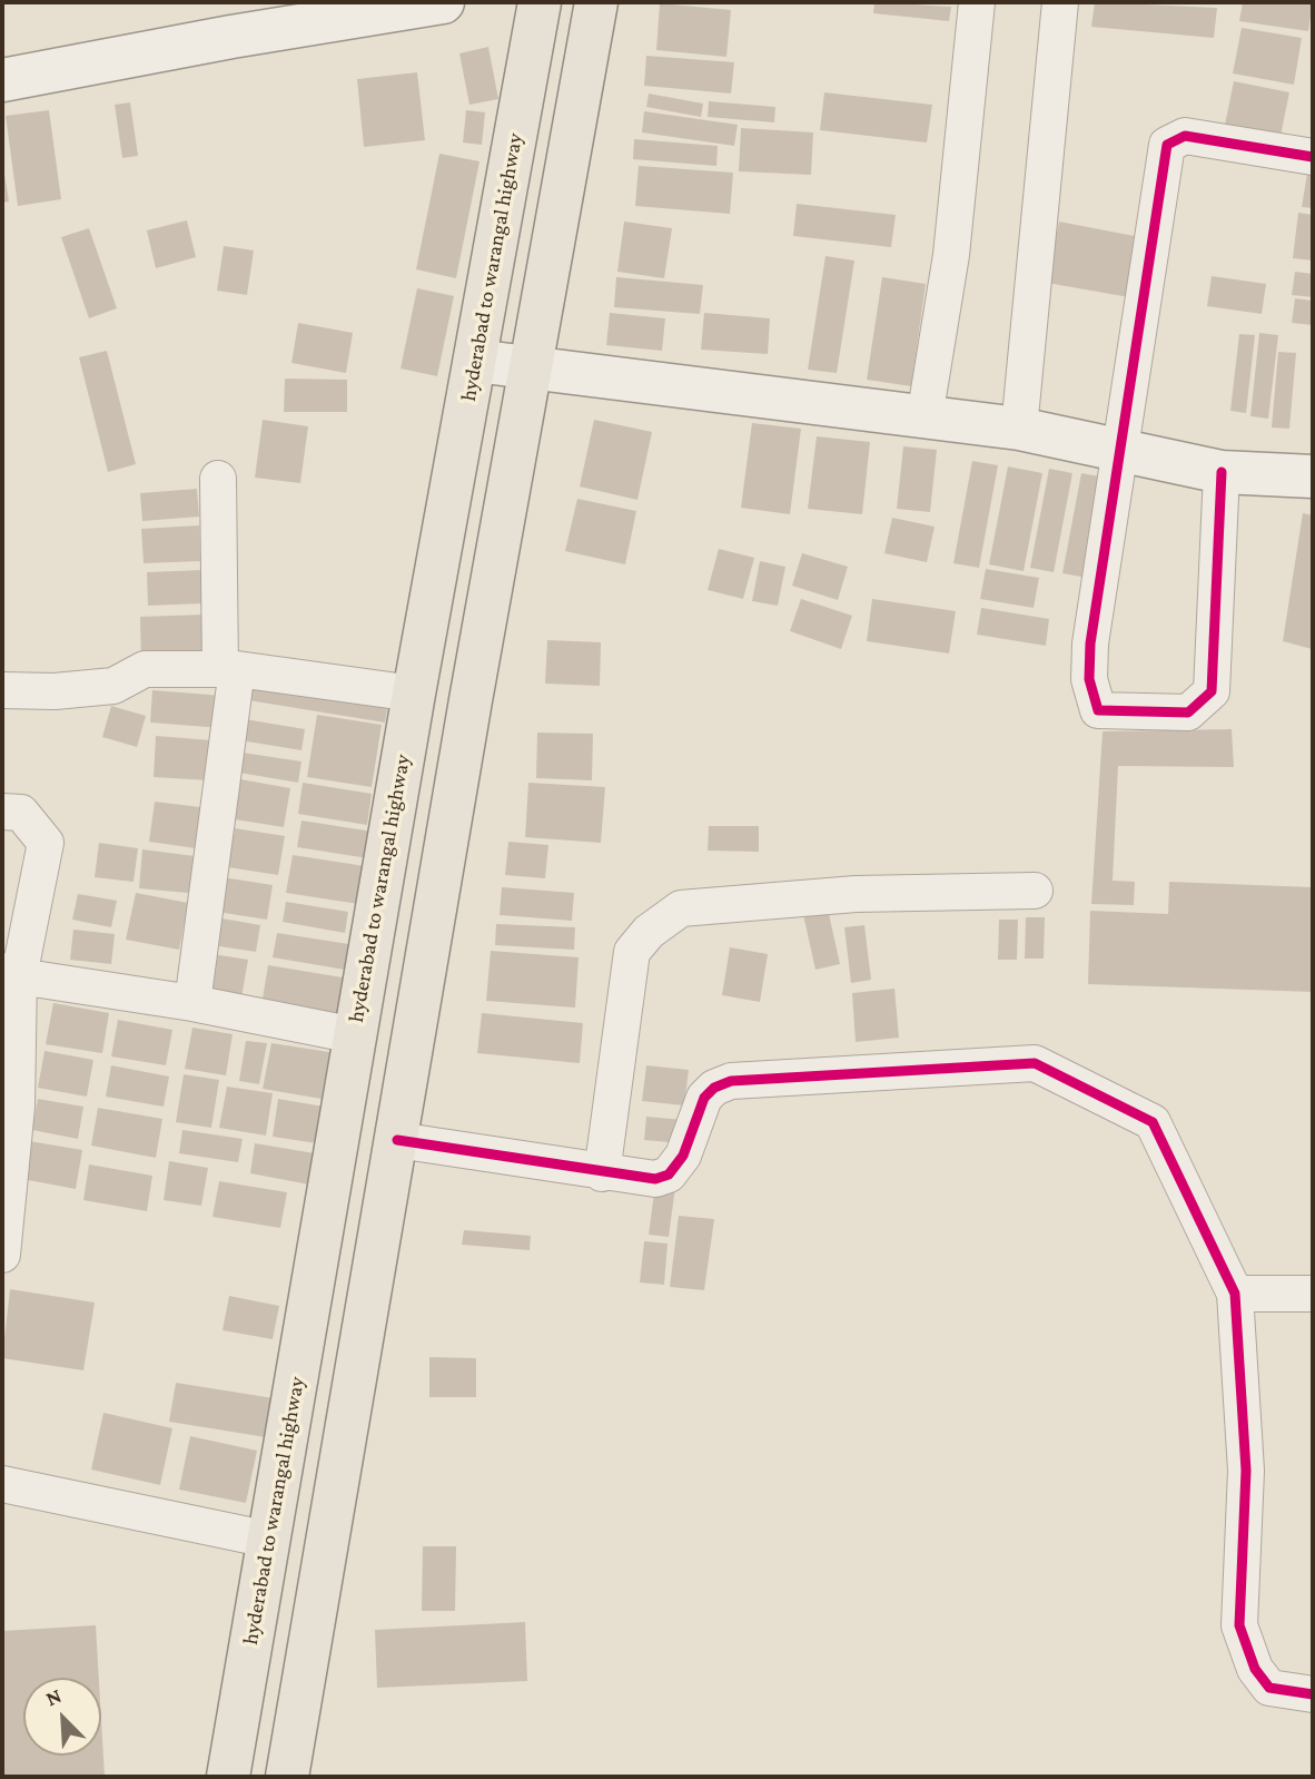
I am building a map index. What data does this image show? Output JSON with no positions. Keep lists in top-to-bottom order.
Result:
{
  "streets": {
    "main road": ["hyderabad to warangal highway"]
  },
  "north": "top left"
}
